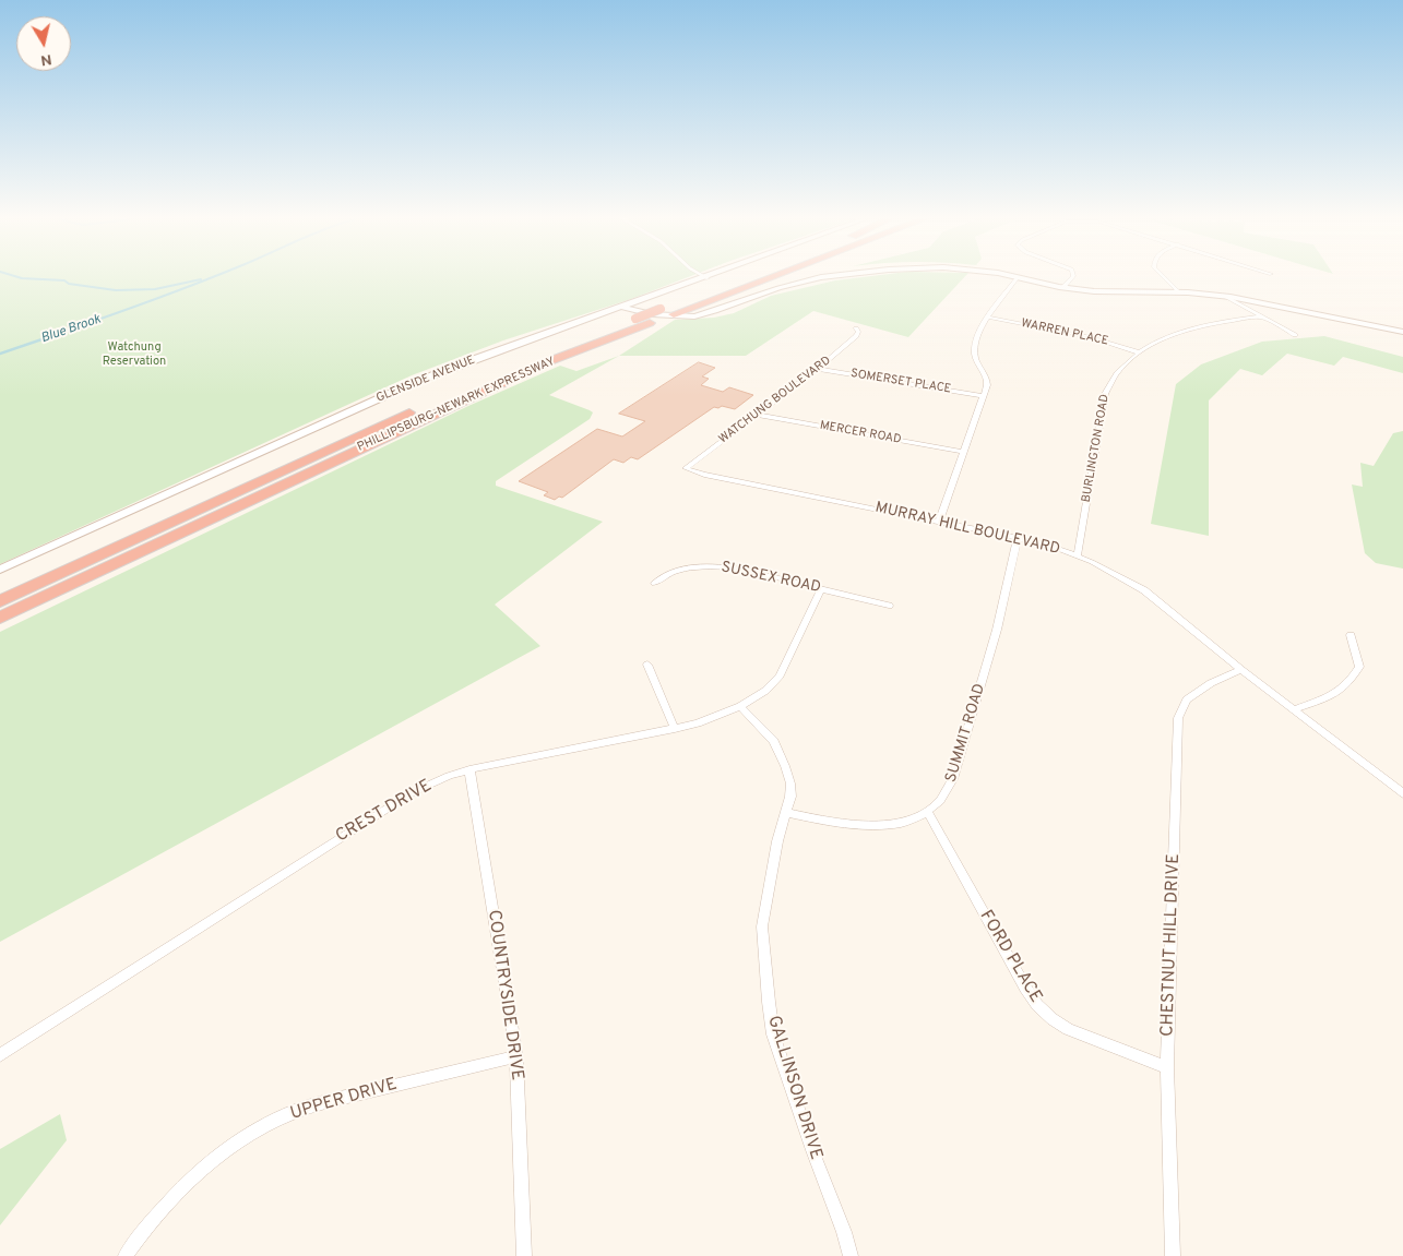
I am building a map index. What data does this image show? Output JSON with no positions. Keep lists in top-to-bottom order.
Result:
{
  "streets": {
    "highway": ["PHILLIPSBURG-NEWARK EXPRESSWAY"],
    "main road": ["GLENSIDE AVENUE"],
    "street": [
      "WARREN PLACE",
      "SOMERSET PLACE",
      "WATCHUNG BOULEVARD",
      "MERCER ROAD",
      "BURLINGTON ROAD",
      "MURRAY HILL BOULEVARD",
      "SUSSEX ROAD",
      "SUMMIT ROAD",
      "CREST DRIVE",
      "CHESTNUT HILL DRIVE",
      "FORD PLACE",
      "COUNTRYSIDE DRIVE",
      "GALLINSON DRIVE",
      "UPPER DRIVE"
    ]
  },
  "crossings": [
    ["WARREN PLACE", "BURLINGTON ROAD"],
    ["SOMERSET PLACE", "WATCHUNG BOULEVARD"],
    ["WATCHUNG BOULEVARD", "MERCER ROAD"],
    ["WATCHUNG BOULEVARD", "MURRAY HILL BOULEVARD"],
    ["BURLINGTON ROAD", "MURRAY HILL BOULEVARD"],
    ["MURRAY HILL BOULEVARD", "SUMMIT ROAD"],
    ["MURRAY HILL BOULEVARD", "CHESTNUT HILL DRIVE"],
    ["SUSSEX ROAD", "CREST DRIVE"],
    ["SUMMIT ROAD", "FORD PLACE"],
    ["SUMMIT ROAD", "GALLINSON DRIVE"],
    ["CREST DRIVE", "COUNTRYSIDE DRIVE"],
    ["CREST DRIVE", "GALLINSON DRIVE"],
    ["CHESTNUT HILL DRIVE", "FORD PLACE"],
    ["COUNTRYSIDE DRIVE", "UPPER DRIVE"]
  ],
  "water": ["Blue Brook"],
  "parks": ["Watchung Reservation"],
  "north": "bottom"
}
